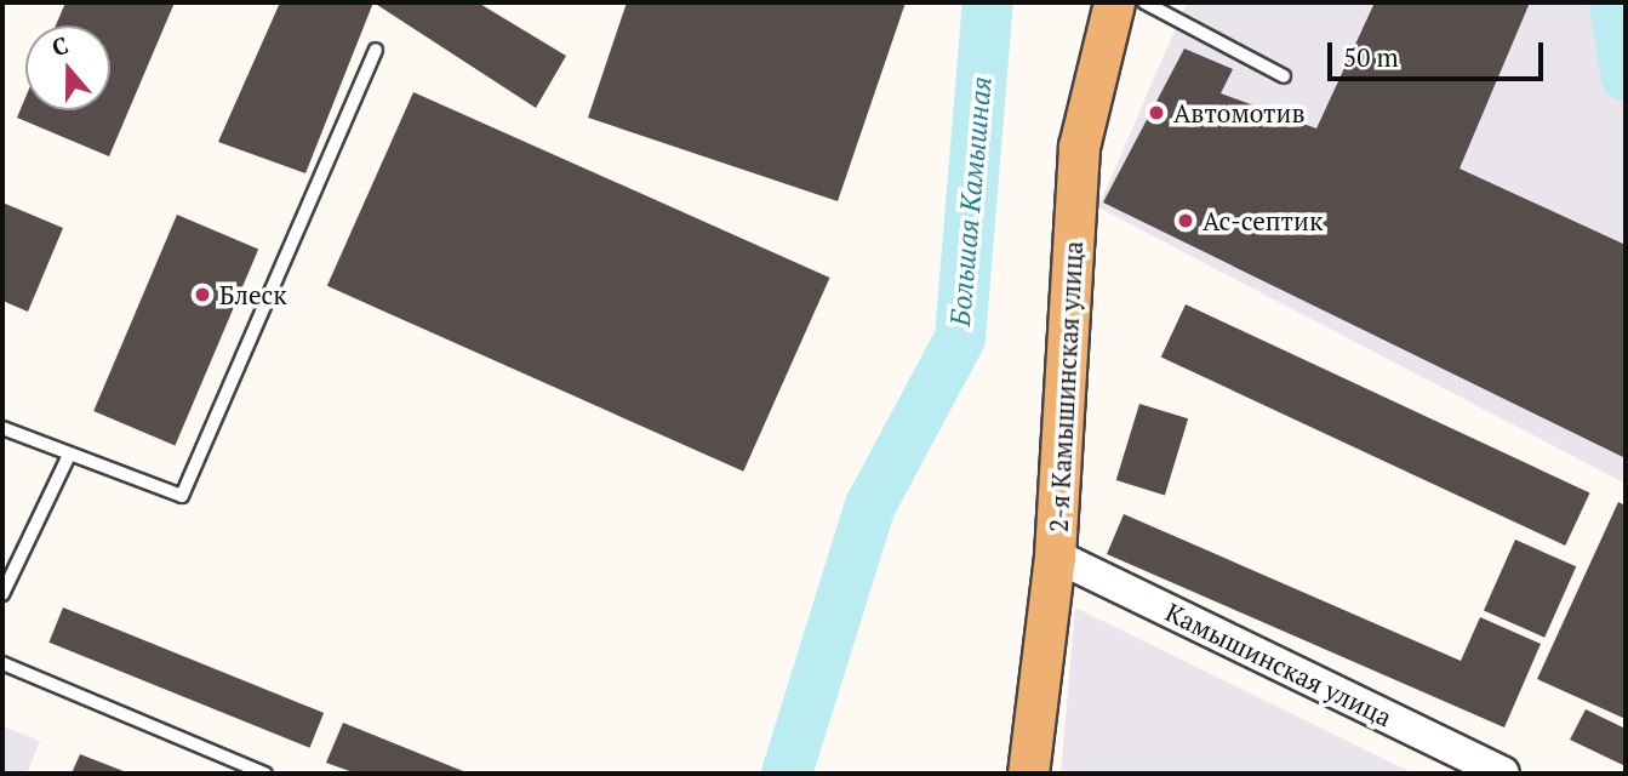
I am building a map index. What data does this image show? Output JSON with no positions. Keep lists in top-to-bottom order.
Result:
{
  "streets": {
    "main road": ["2-я Камышинская улица"],
    "street": ["Камышинская улица"]
  },
  "crossings": [
    ["2-я Камышинская улица", "Камышинская улица"]
  ],
  "water": ["Большая Камышная"],
  "places": ["Автомотив", "Ас-септик", "Блеск"],
  "scale_bar": "50 m",
  "north": "top"
}
